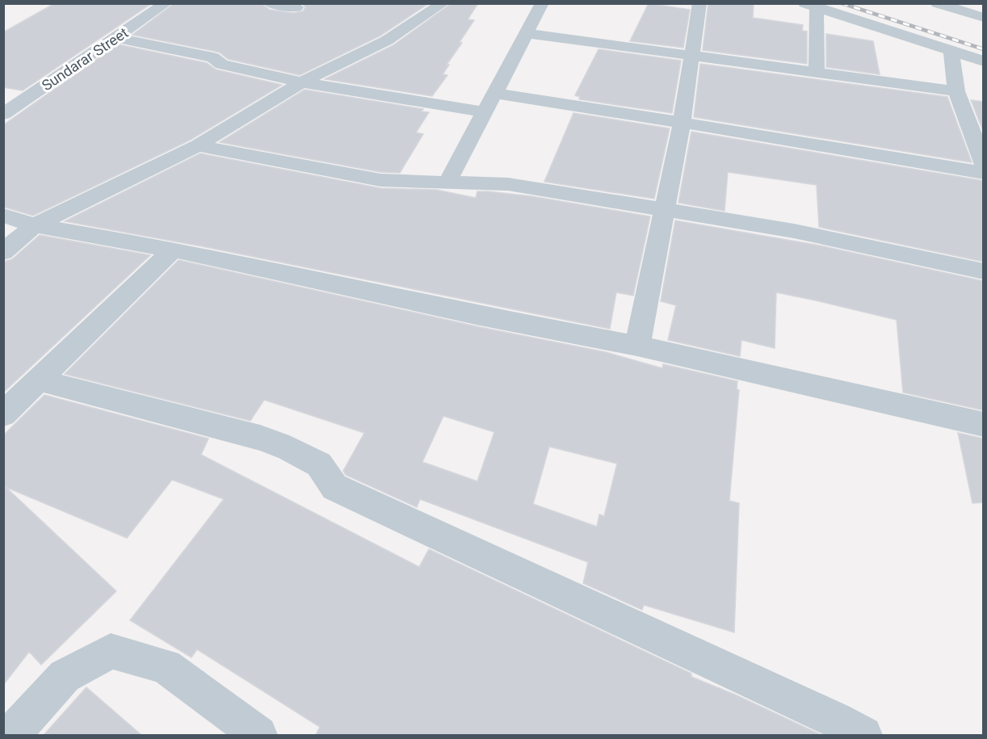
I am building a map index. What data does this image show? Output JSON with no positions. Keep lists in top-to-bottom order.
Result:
{
  "streets": {
    "street": ["Sundarar Street"]
  }
}
